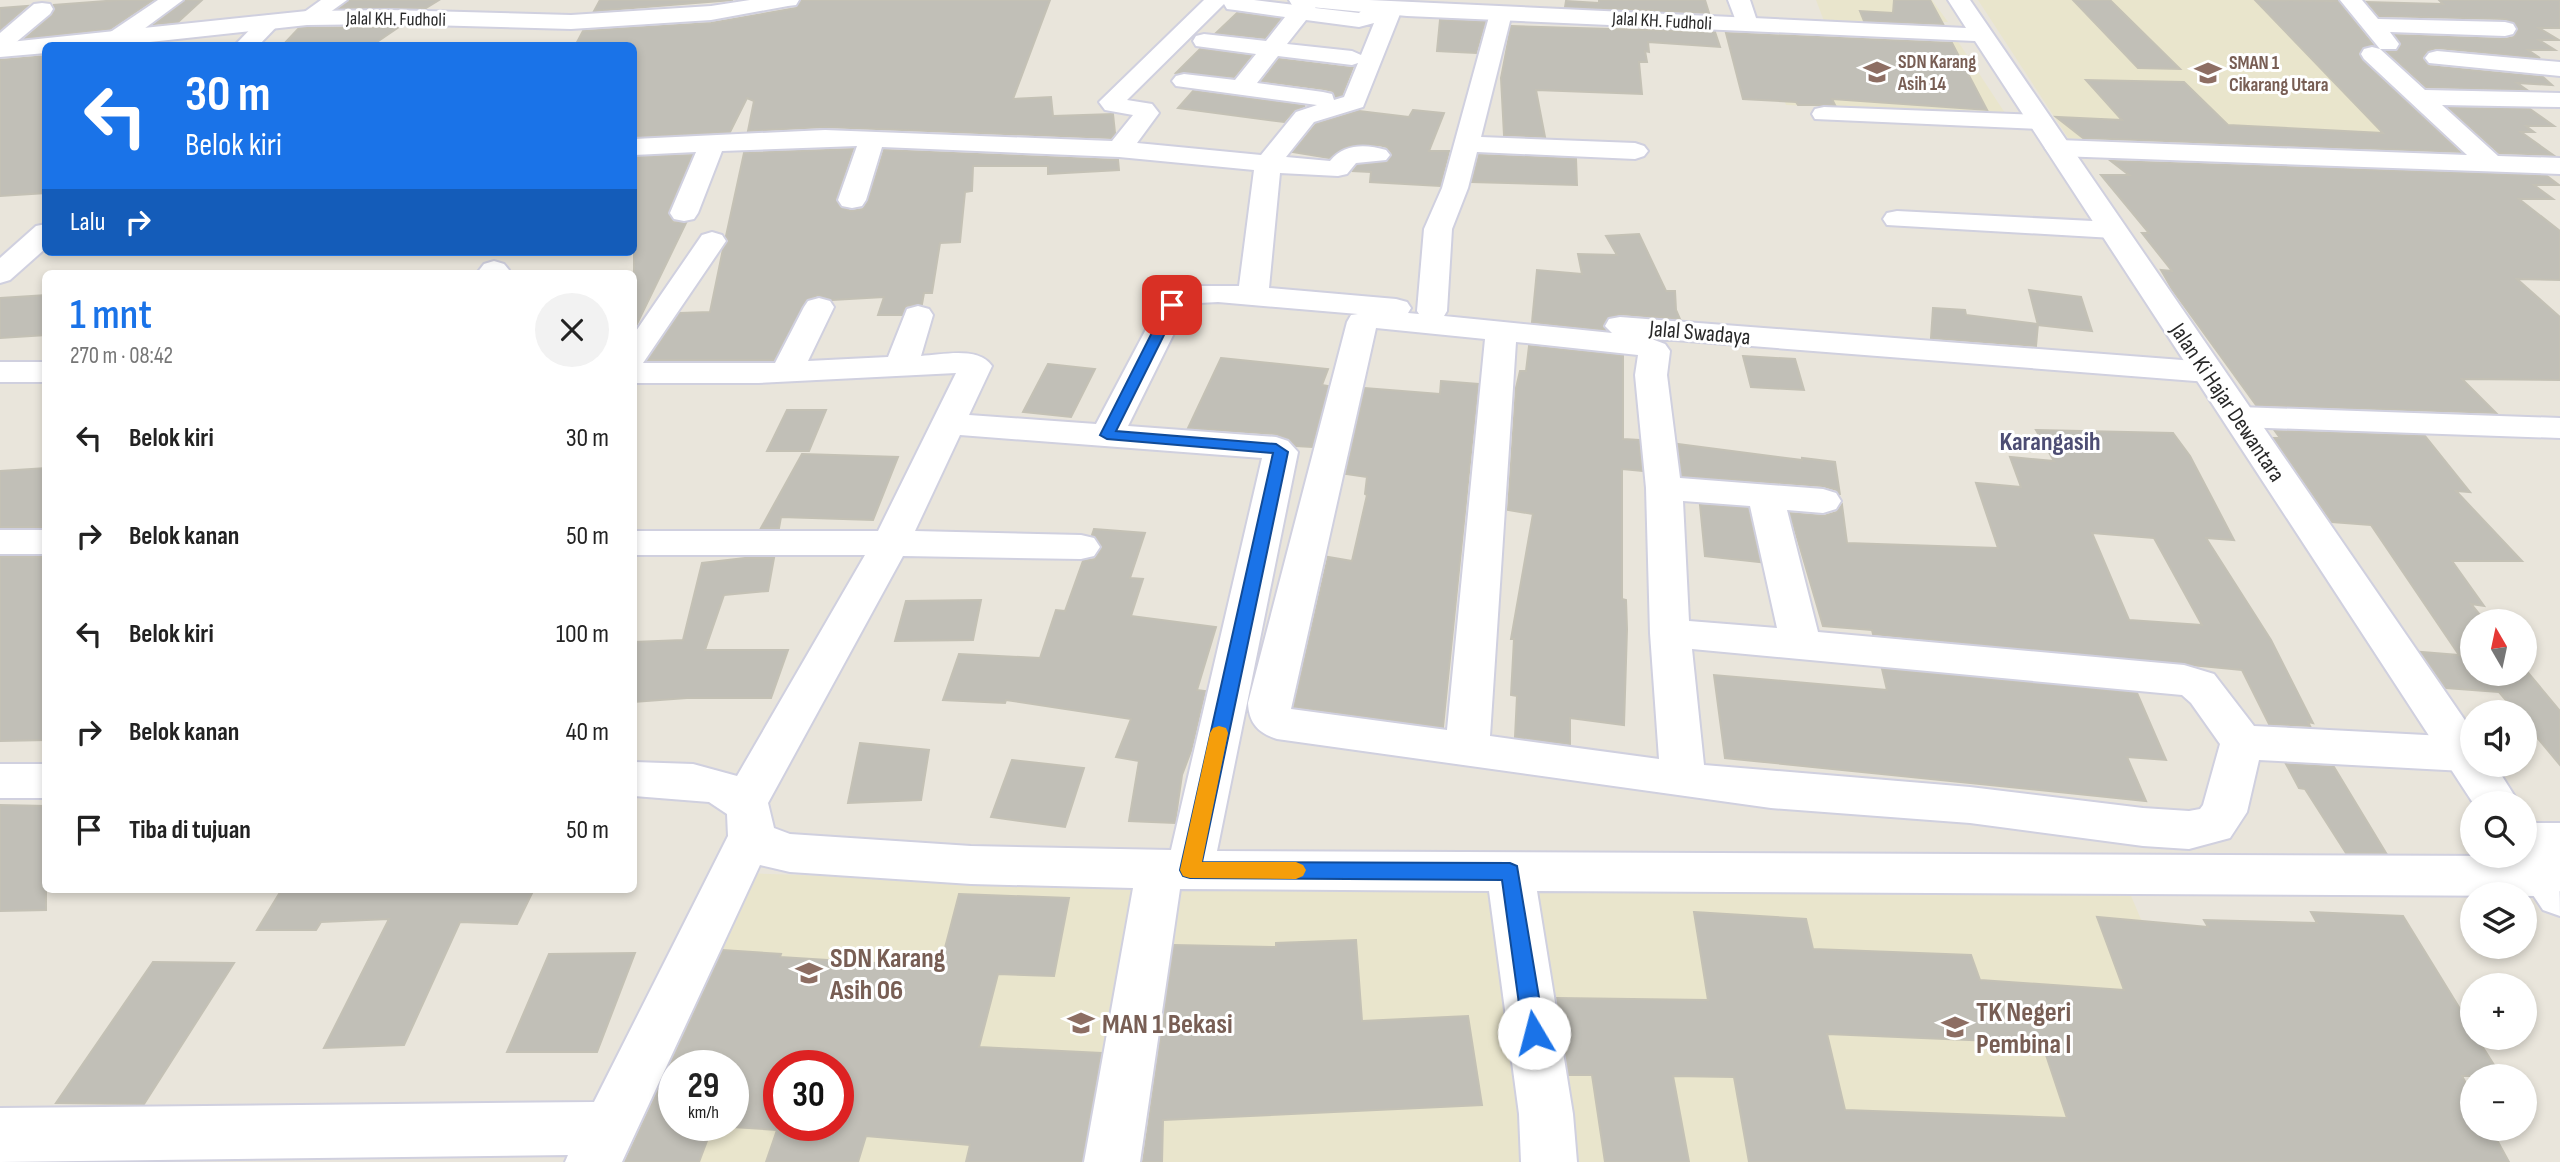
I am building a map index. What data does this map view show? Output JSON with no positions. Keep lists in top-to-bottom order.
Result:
{
  "streets": {
    "street": ["Jalal KH. Fudholi", "Jalal Swadaya", "Jalan Ki Hajar Dewantara"]
  },
  "crossings": [
    ["Jalal KH. Fudholi", "Jalan Ki Hajar Dewantara"],
    ["Jalal Swadaya", "Jalan Ki Hajar Dewantara"]
  ],
  "districts": ["Karangasih"],
  "places": {
    "school or university": [
      "SDN Karang Asih 14",
      "SMAN 1 Cikarang Utara",
      "SDN Karang Asih 06",
      "MAN 1 Bekasi",
      "TK Negeri Pembina I"
    ]
  },
  "north": "top",
  "page": {
    "turn": ["30 m", "Belok kiri"],
    "then": "Lalu",
    "heading": ["1 mnt", "270 m · 08:42"],
    "list": [
      {
        "name": "Belok kiri",
        "value": "30 m"
      },
      {
        "name": "Belok kanan",
        "value": "50 m"
      },
      {
        "name": "Belok kiri",
        "value": "100 m"
      },
      {
        "name": "Belok kanan",
        "value": "40 m"
      },
      {
        "name": "Tiba di tujuan",
        "value": "50 m"
      }
    ],
    "map_buttons": ["+", "−"],
    "speed": "29 km/h",
    "limit": "30"
  }
}
